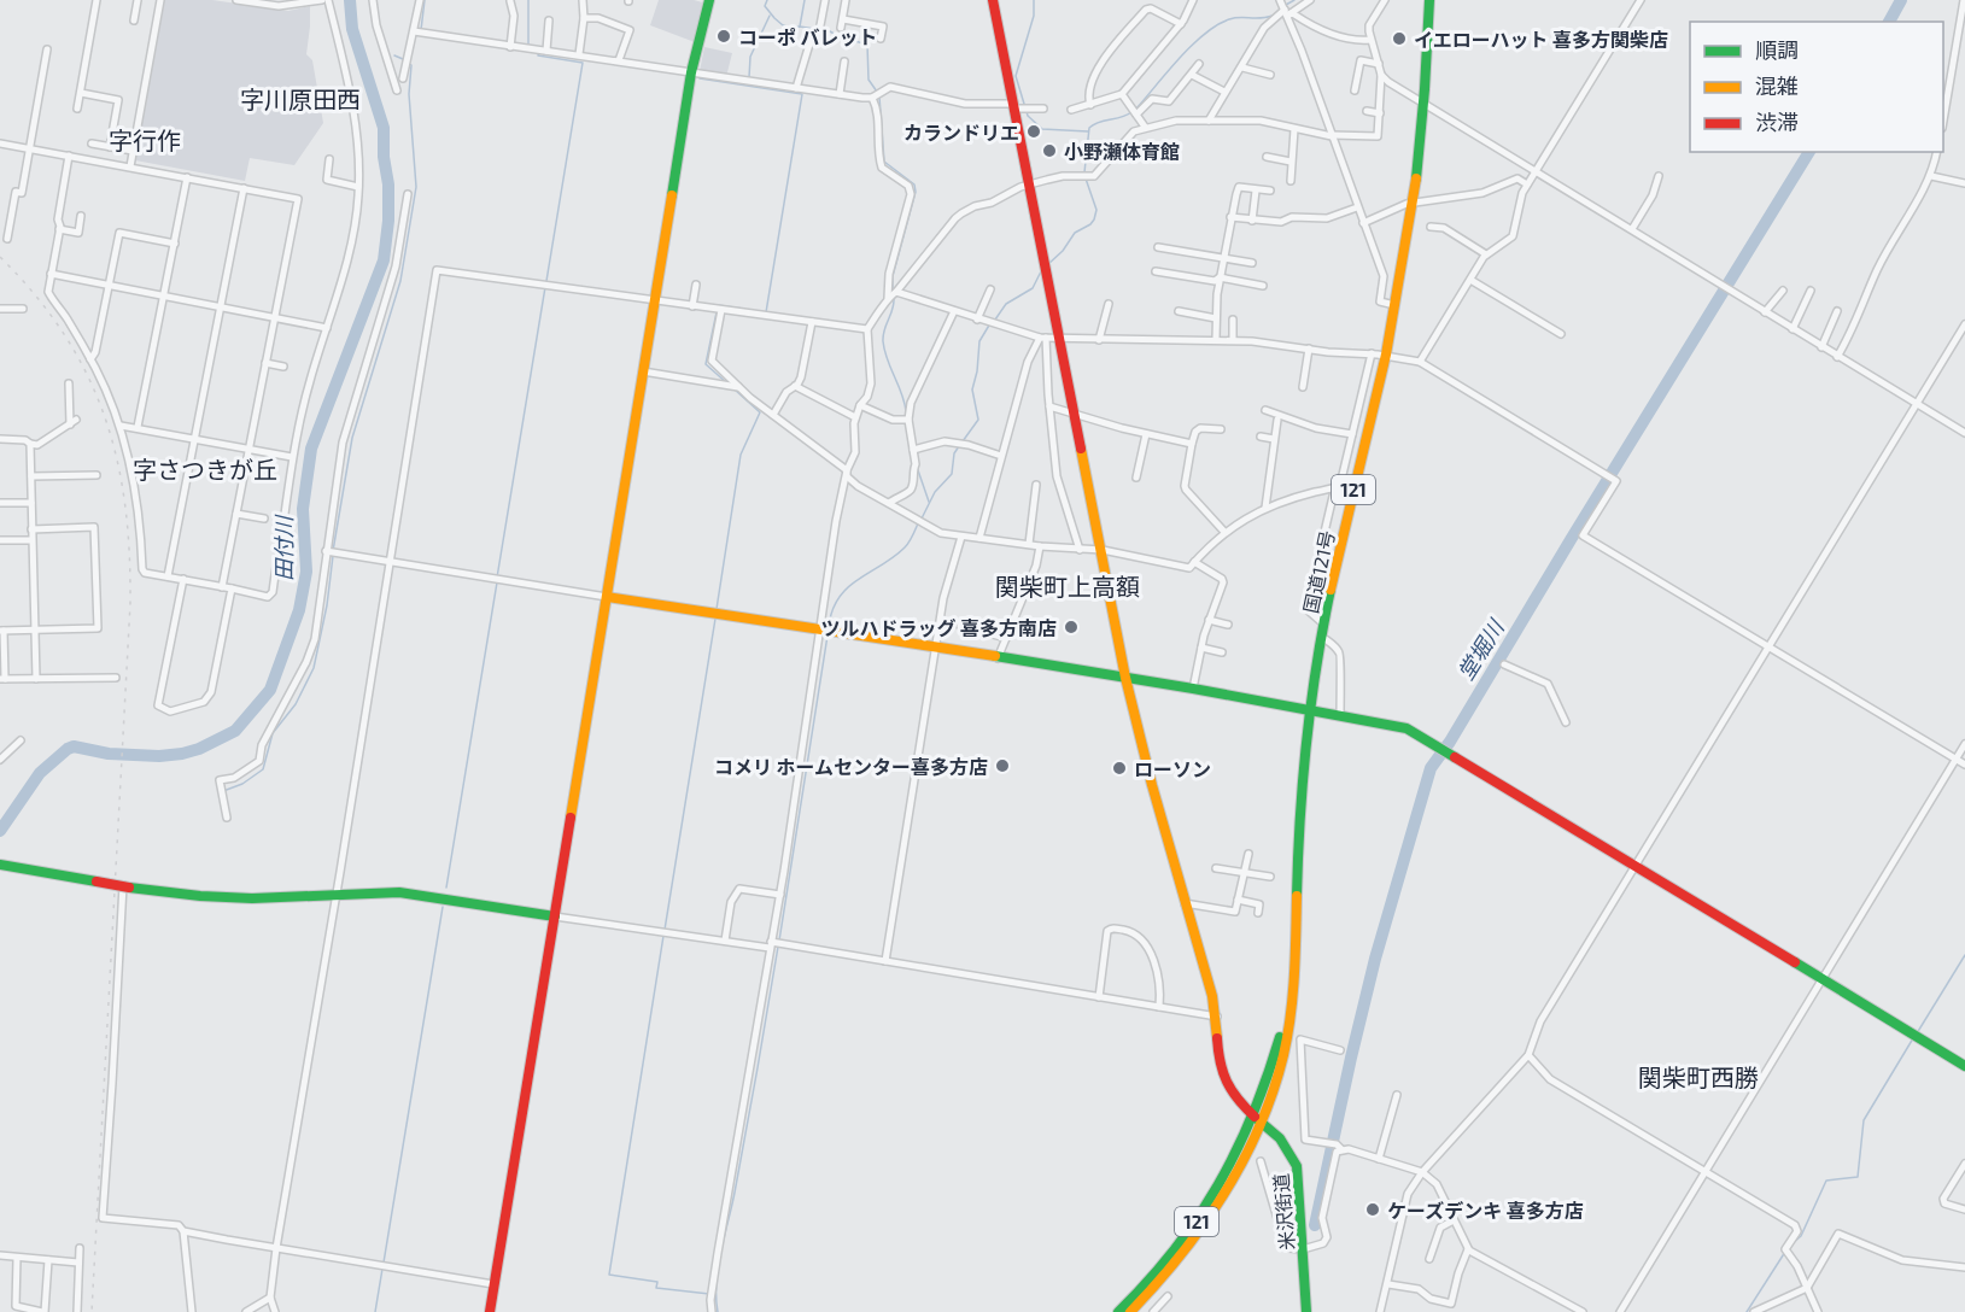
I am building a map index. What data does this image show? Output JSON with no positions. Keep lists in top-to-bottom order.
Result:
{
  "streets": {
    "main road": ["121", "国道121号", "米沢街道"]
  },
  "crossings": [
    ["121", "国道121号"],
    ["121", "米沢街道"],
    ["国道121号", "米沢街道"]
  ],
  "districts": [
    "字川原田西",
    "字行作",
    "字さつきが丘",
    "関柴町上高額",
    "関柴町西勝"
  ],
  "water": ["田付川", "堂堀川"],
  "places": [
    "コーポ バレット",
    "イエローハット 喜多方関柴店",
    "カランドリエ",
    "小野瀬体育館",
    "ツルハドラッグ 喜多方南店",
    "コメリ ホームセンター喜多方店",
    "ローソン",
    "ケーズデンキ 喜多方店"
  ],
  "legend": ["順調", "混雑", "渋滞"]
}
